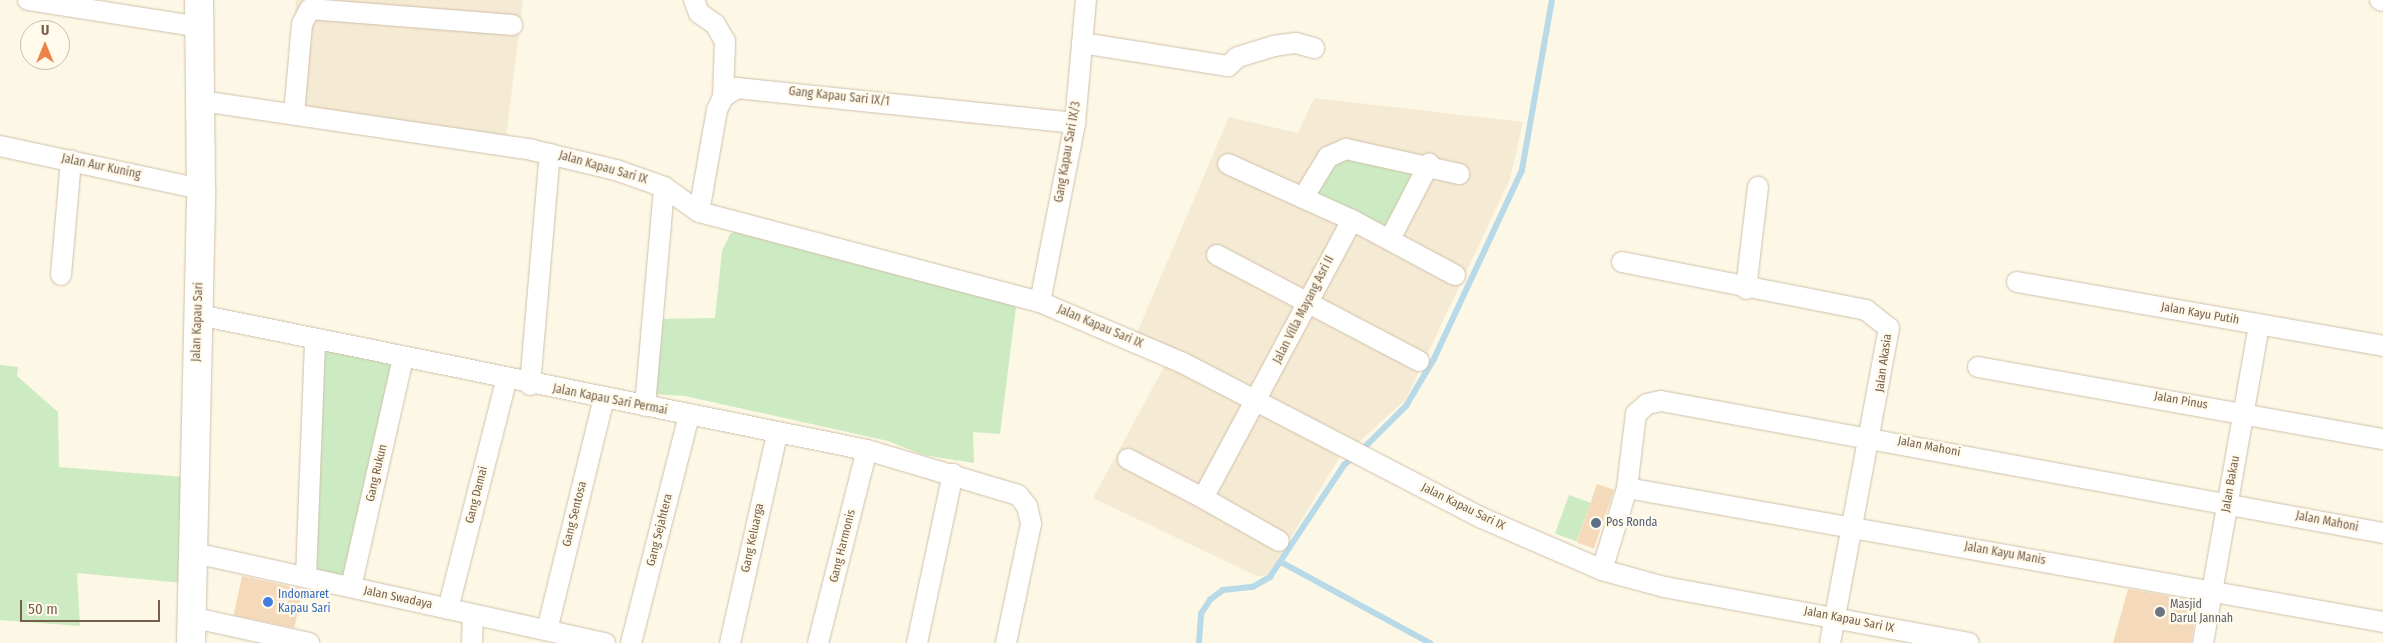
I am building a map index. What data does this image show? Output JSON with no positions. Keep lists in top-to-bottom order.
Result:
{
  "streets": {
    "main road": ["Jalan Kapau Sari"],
    "street": [
      "Gang Kapau Sari IX/1",
      "Gang Kapau Sari IX/3",
      "Jalan Aur Kuning",
      "Jalan Kapau Sari IX",
      "Jalan Villa Mayang Asri II",
      "Jalan Kayu Putih",
      "Jalan Akasia",
      "Jalan Kapau Sari Permai",
      "Jalan Pinus",
      "Jalan Mahoni",
      "Gang Rukun",
      "Jalan Bakau",
      "Gang Damai",
      "Gang Sentosa",
      "Gang Sejahtera",
      "Gang Keluarga",
      "Gang Harmonis",
      "Jalan Kayu Manis",
      "Jalan Swadaya"
    ]
  },
  "crossings": [
    ["Gang Kapau Sari IX/1", "Gang Kapau Sari IX/3"],
    ["Gang Kapau Sari IX/3", "Jalan Kapau Sari IX"],
    ["Jalan Aur Kuning", "Jalan Kapau Sari"],
    ["Jalan Kapau Sari IX", "Jalan Villa Mayang Asri II"],
    ["Jalan Kapau Sari IX", "Jalan Kapau Sari"],
    ["Jalan Kapau Sari IX", "Jalan Akasia"],
    ["Jalan Kapau Sari IX", "Jalan Mahoni"],
    ["Jalan Kayu Putih", "Jalan Bakau"],
    ["Jalan Kapau Sari", "Jalan Kapau Sari Permai"],
    ["Jalan Kapau Sari", "Jalan Swadaya"],
    ["Jalan Akasia", "Jalan Mahoni"],
    ["Jalan Akasia", "Jalan Kayu Manis"],
    ["Jalan Kapau Sari Permai", "Gang Rukun"],
    ["Jalan Kapau Sari Permai", "Gang Damai"],
    ["Jalan Kapau Sari Permai", "Gang Sentosa"],
    ["Jalan Kapau Sari Permai", "Gang Sejahtera"],
    ["Jalan Kapau Sari Permai", "Gang Keluarga"],
    ["Jalan Kapau Sari Permai", "Gang Harmonis"],
    ["Jalan Pinus", "Jalan Bakau"],
    ["Jalan Mahoni", "Jalan Bakau"],
    ["Jalan Mahoni", "Jalan Kayu Manis"],
    ["Gang Rukun", "Jalan Swadaya"],
    ["Jalan Bakau", "Jalan Kayu Manis"],
    ["Gang Damai", "Jalan Swadaya"],
    ["Gang Sentosa", "Jalan Swadaya"]
  ],
  "places": ["Pos Ronda", "Indomaret Kapau Sari", "Masjid Darul Jannah"],
  "scale_bar": "50 m",
  "north": "top"
}
